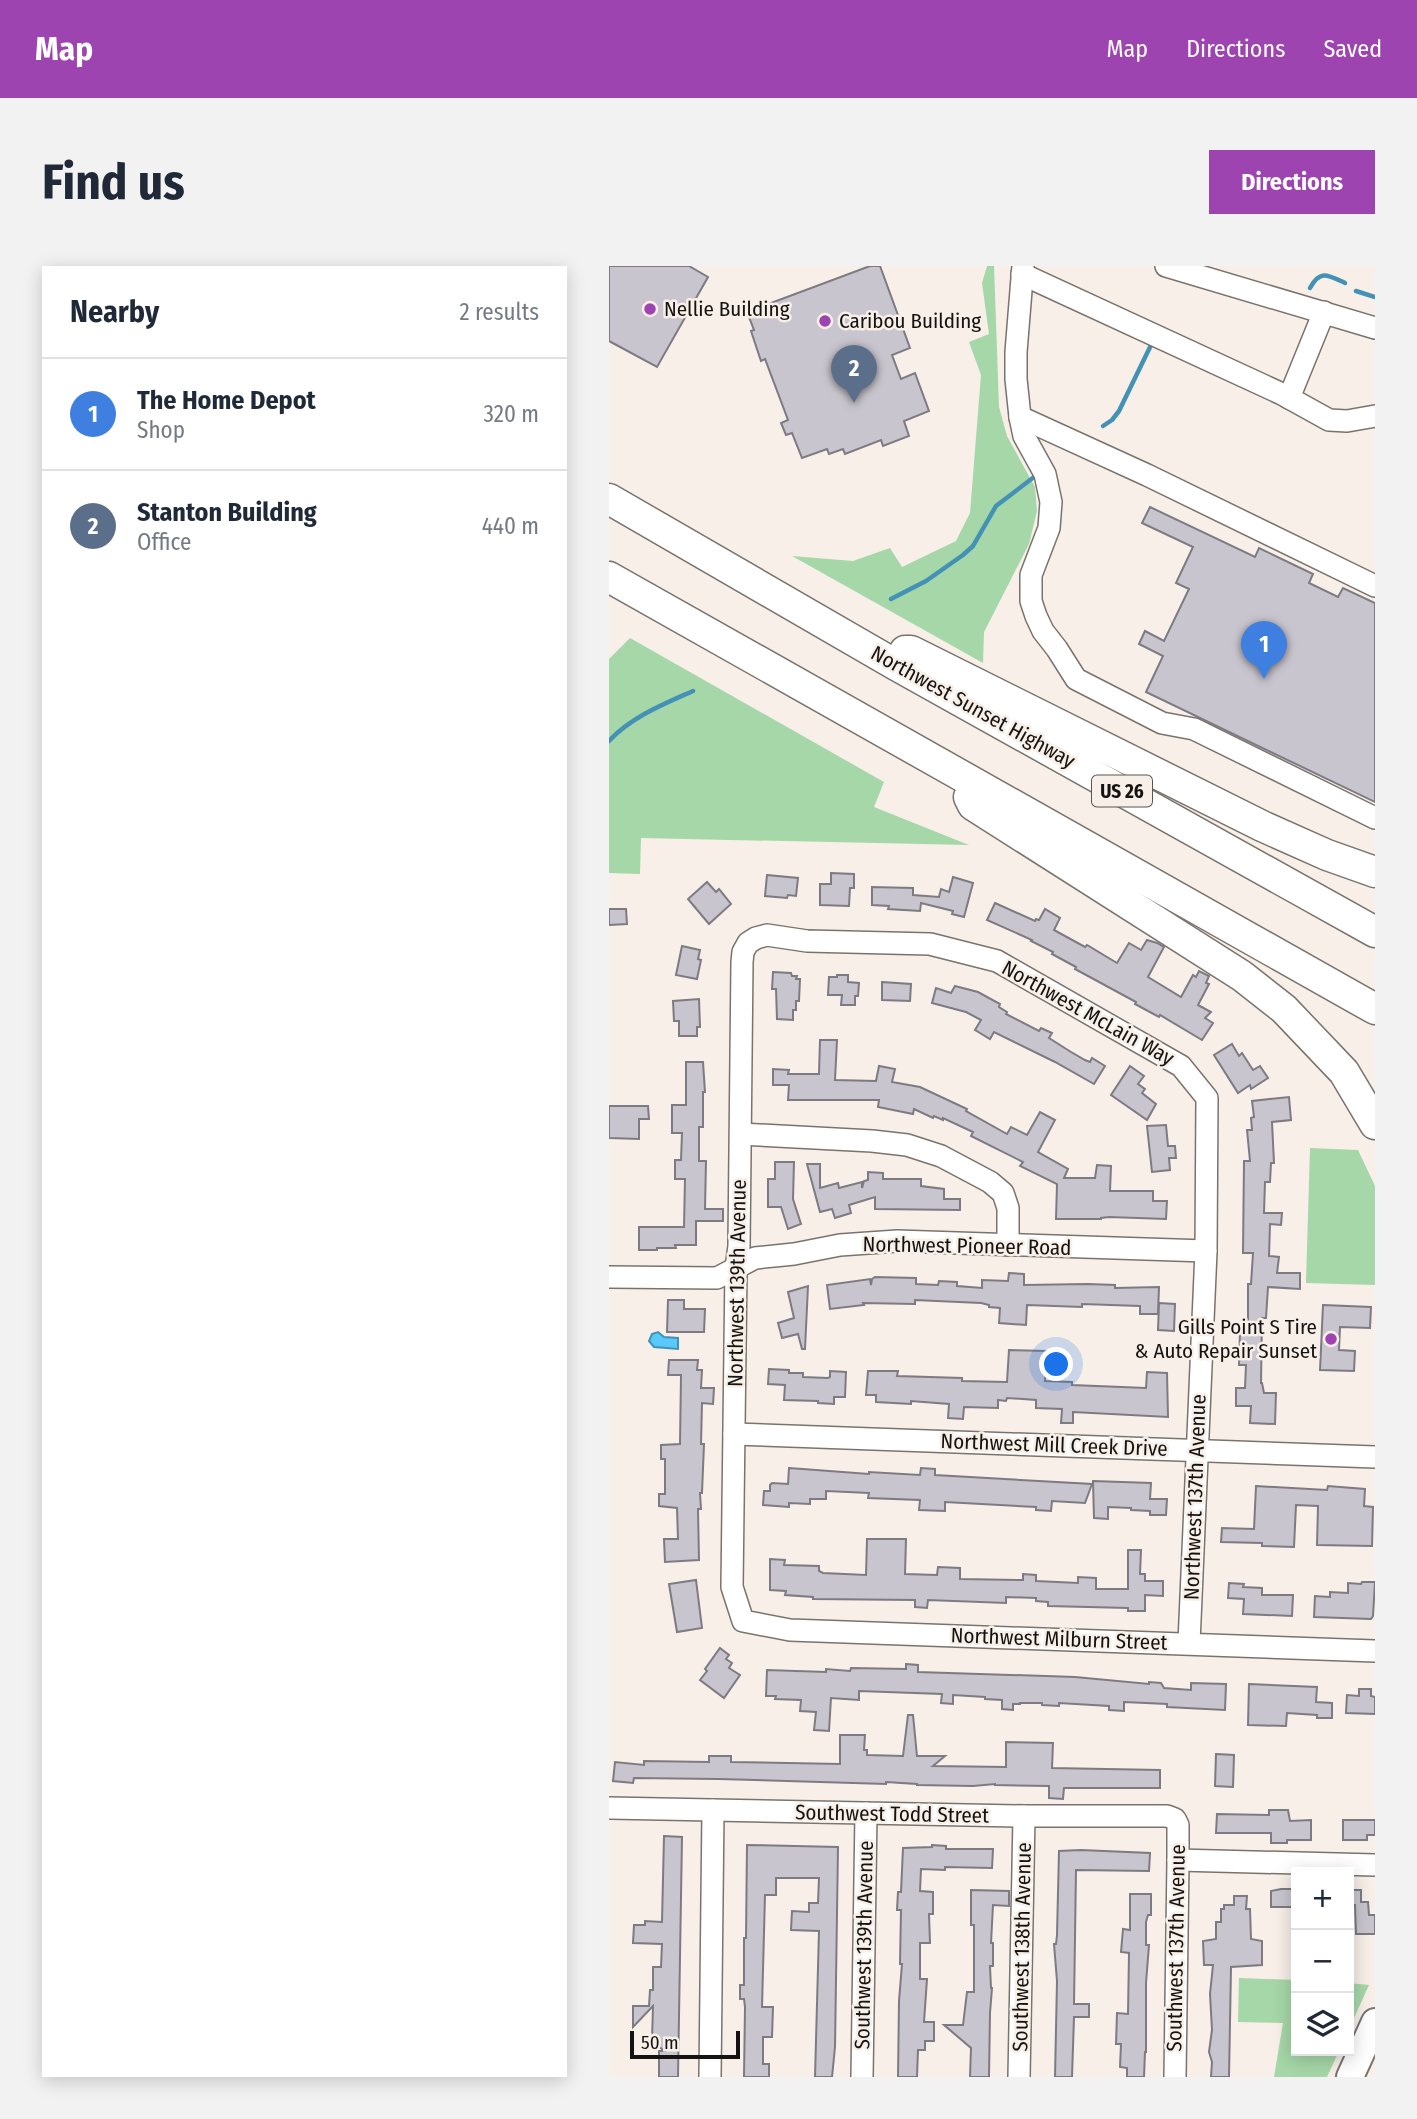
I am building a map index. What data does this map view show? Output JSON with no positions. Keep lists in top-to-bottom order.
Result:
{
  "streets": {
    "highway": ["Northwest Sunset Highway", "US 26"],
    "street": [
      "Northwest McLain Way",
      "Northwest Pioneer Road",
      "Northwest 139th Avenue",
      "Northwest Mill Creek Drive",
      "Northwest 137th Avenue",
      "Northwest Milburn Street",
      "Southwest Todd Street",
      "Southwest 139th Avenue",
      "Southwest 138th Avenue",
      "Southwest 137th Avenue"
    ]
  },
  "crossings": [
    ["Northwest McLain Way", "Northwest 139th Avenue"],
    ["Northwest McLain Way", "Northwest 137th Avenue"],
    ["Northwest Pioneer Road", "Northwest 139th Avenue"],
    ["Northwest Pioneer Road", "Northwest 137th Avenue"],
    ["Northwest 139th Avenue", "Northwest Mill Creek Drive"],
    ["Northwest 139th Avenue", "Northwest Milburn Street"],
    ["Northwest Mill Creek Drive", "Northwest 137th Avenue"],
    ["Northwest 137th Avenue", "Northwest Milburn Street"],
    ["Southwest Todd Street", "Southwest 139th Avenue"],
    ["Southwest Todd Street", "Southwest 138th Avenue"],
    ["Southwest Todd Street", "Southwest 137th Avenue"]
  ],
  "places": ["Nellie Building", "Caribou Building", "Gills Point S Tire & Auto Repair Sunset"],
  "scale_bar": "50 m",
  "page": {
    "header": "Map",
    "nav": ["Map", "Directions", "Saved"],
    "buttons": "Directions",
    "title": "Find us",
    "heading": ["Nearby", "2 results"],
    "pins": ["2", "1"],
    "list": [
      {
        "mark": "1",
        "name": "The Home Depot",
        "note": "Shop",
        "value": "320 m"
      },
      {
        "mark": "2",
        "name": "Stanton Building",
        "note": "Office",
        "value": "440 m"
      }
    ],
    "map_buttons": ["+", "−"],
    "scale": "50 m"
  }
}
